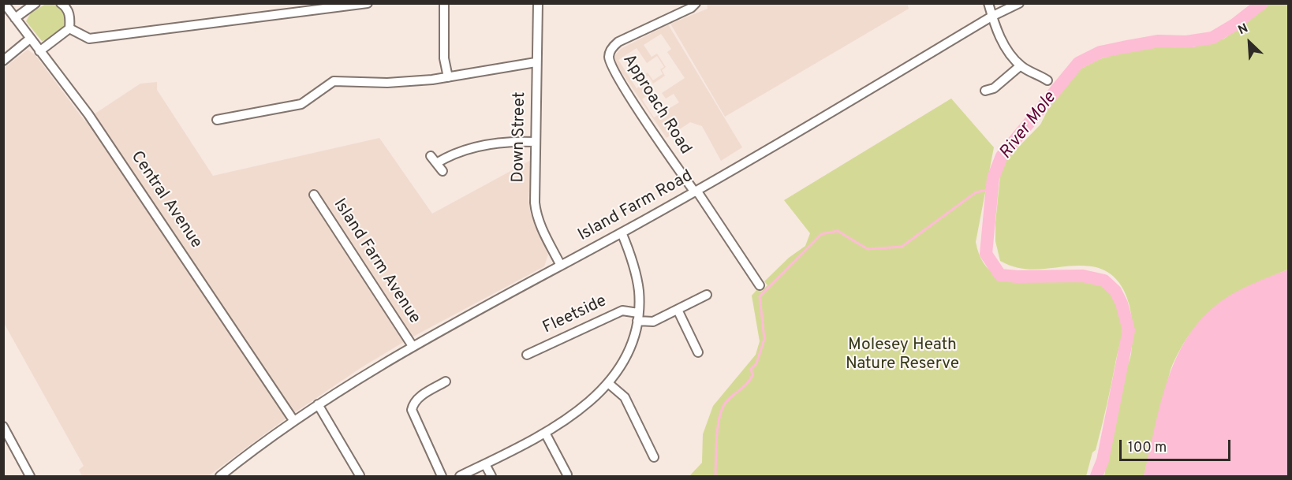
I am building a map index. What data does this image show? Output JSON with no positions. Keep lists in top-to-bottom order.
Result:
{
  "streets": {
    "street": [
      "Approach Road",
      "Down Street",
      "Central Avenue",
      "Island Farm Road",
      "Island Farm Avenue",
      "Fleetside"
    ]
  },
  "crossings": [
    ["Approach Road", "Island Farm Road"],
    ["Down Street", "Island Farm Road"],
    ["Central Avenue", "Island Farm Road"],
    ["Island Farm Road", "Island Farm Avenue"]
  ],
  "water": ["River Mole"],
  "parks": ["Molesey Heath Nature Reserve"],
  "scale_bar": "100 m",
  "north": "top left"
}
